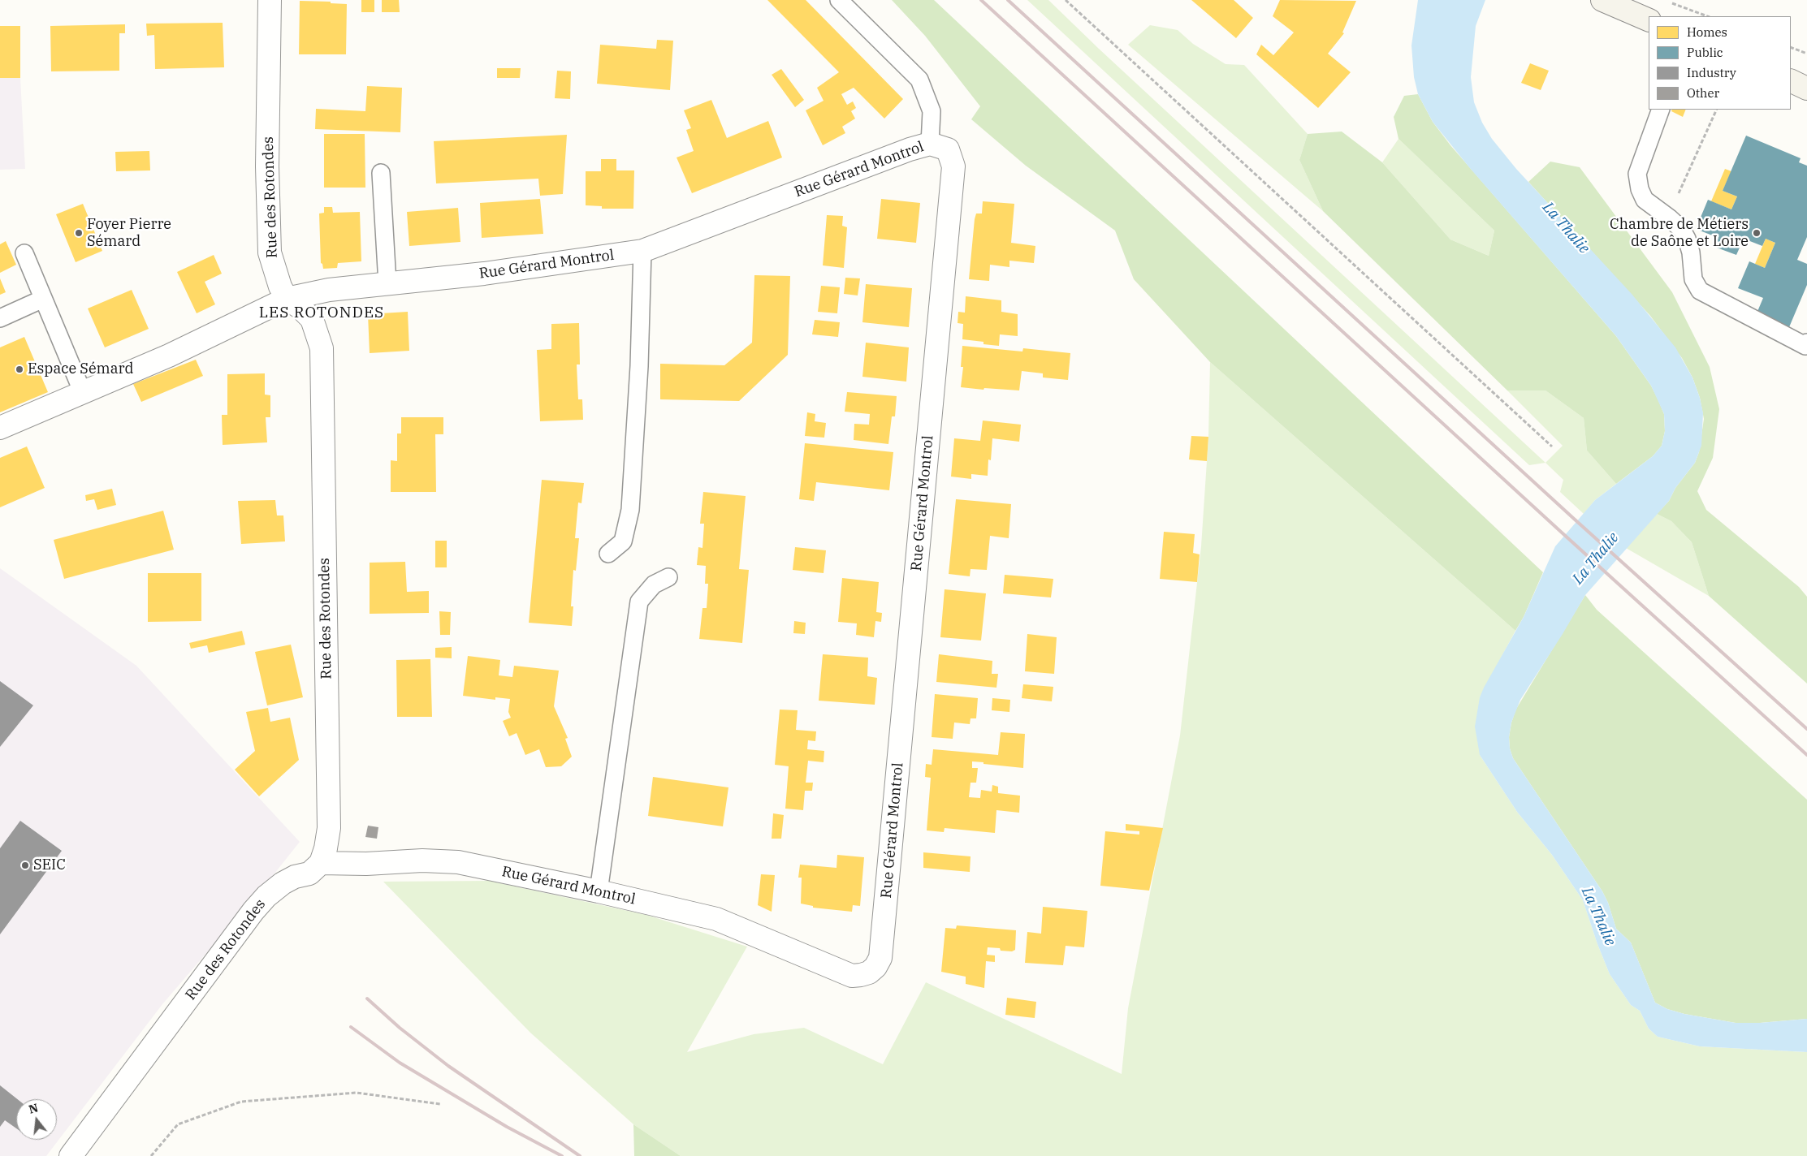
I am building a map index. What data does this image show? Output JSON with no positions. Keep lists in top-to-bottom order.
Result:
{
  "streets": {
    "street": ["Rue Gérard Montrol", "Rue des Rotondes"]
  },
  "crossings": [
    ["Rue Gérard Montrol", "Rue des Rotondes"]
  ],
  "districts": ["LES ROTONDES"],
  "water": ["La Thalie"],
  "places": [
    "Foyer Pierre Sémard",
    "Chambre de Métiers de Saône et Loire",
    "Espace Sémard",
    "SEIC"
  ],
  "legend": [
    "Homes",
    "Public",
    "Industry",
    "Other"
  ],
  "north": "top"
}
